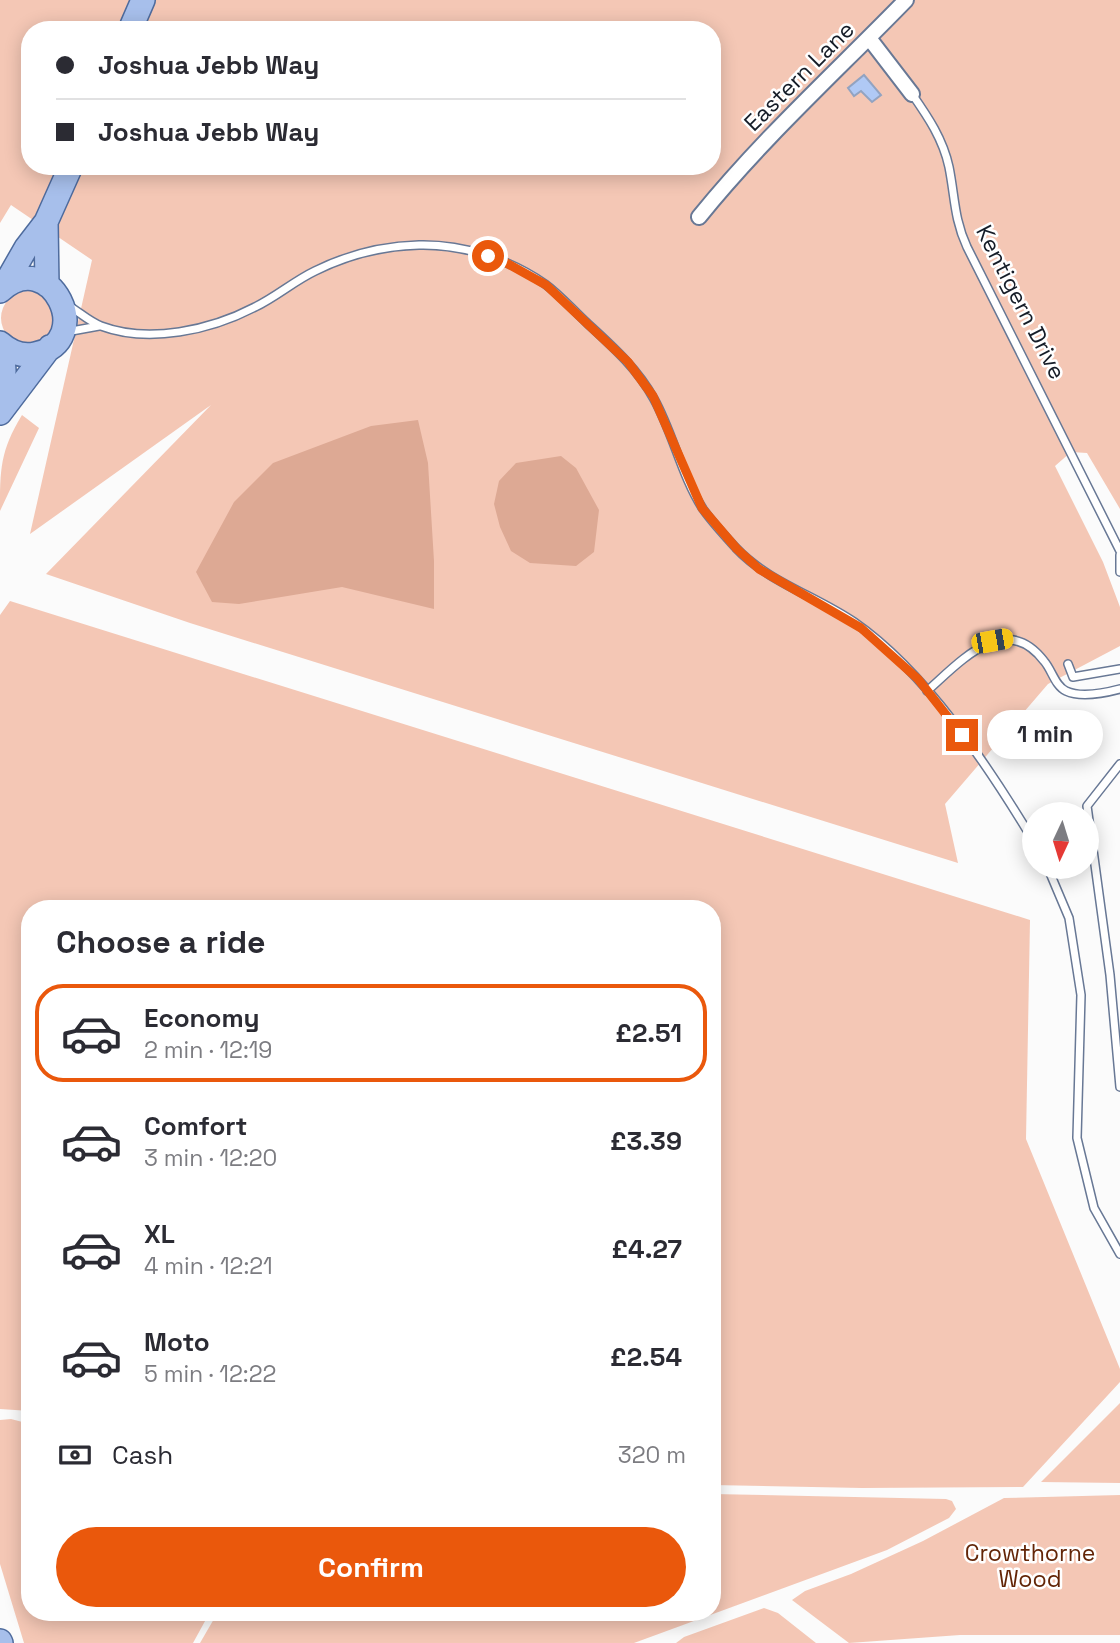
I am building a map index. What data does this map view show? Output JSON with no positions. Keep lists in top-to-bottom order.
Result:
{
  "streets": {
    "street": ["Eastern Lane", "Kentigern Drive"]
  },
  "crossings": [
    ["Eastern Lane", "Kentigern Drive"]
  ],
  "parks": ["Crowthorne Wood"],
  "north": "bottom",
  "page": {
    "banner": ["Joshua Jebb Way", "Joshua Jebb Way"],
    "bubble": "1 min",
    "heading": "Choose a ride",
    "list": [
      {
        "name": "Economy",
        "note": "2 min · 12:19",
        "value": "£2.51"
      },
      {
        "name": "Comfort",
        "note": "3 min · 12:20",
        "value": "£3.39"
      },
      {
        "name": "XL",
        "note": "4 min · 12:21",
        "value": "£4.27"
      },
      {
        "name": "Moto",
        "note": "5 min · 12:22",
        "value": "£2.54"
      }
    ],
    "pay": ["Cash", "320 m"],
    "buttons": "Confirm"
  }
}
